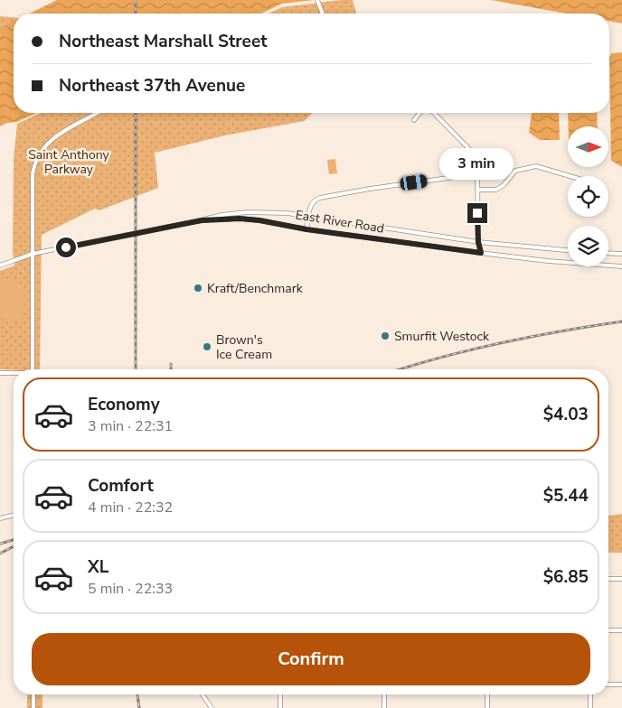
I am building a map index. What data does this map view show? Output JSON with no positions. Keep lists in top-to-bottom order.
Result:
{
  "streets": {
    "street": ["East River Road"]
  },
  "parks": ["Saint Anthony Parkway"],
  "places": ["Kraft/Benchmark", "Smurfit Westock", "Brown's Ice Cream"],
  "north": "right",
  "page": {
    "banner": ["Northeast Marshall Street", "Northeast 37th Avenue"],
    "bubble": "3 min",
    "list": [
      {
        "name": "Economy",
        "note": "3 min · 22:31",
        "value": "$4.03"
      },
      {
        "name": "Comfort",
        "note": "4 min · 22:32",
        "value": "$5.44"
      },
      {
        "name": "XL",
        "note": "5 min · 22:33",
        "value": "$6.85"
      }
    ],
    "buttons": "Confirm"
  }
}
